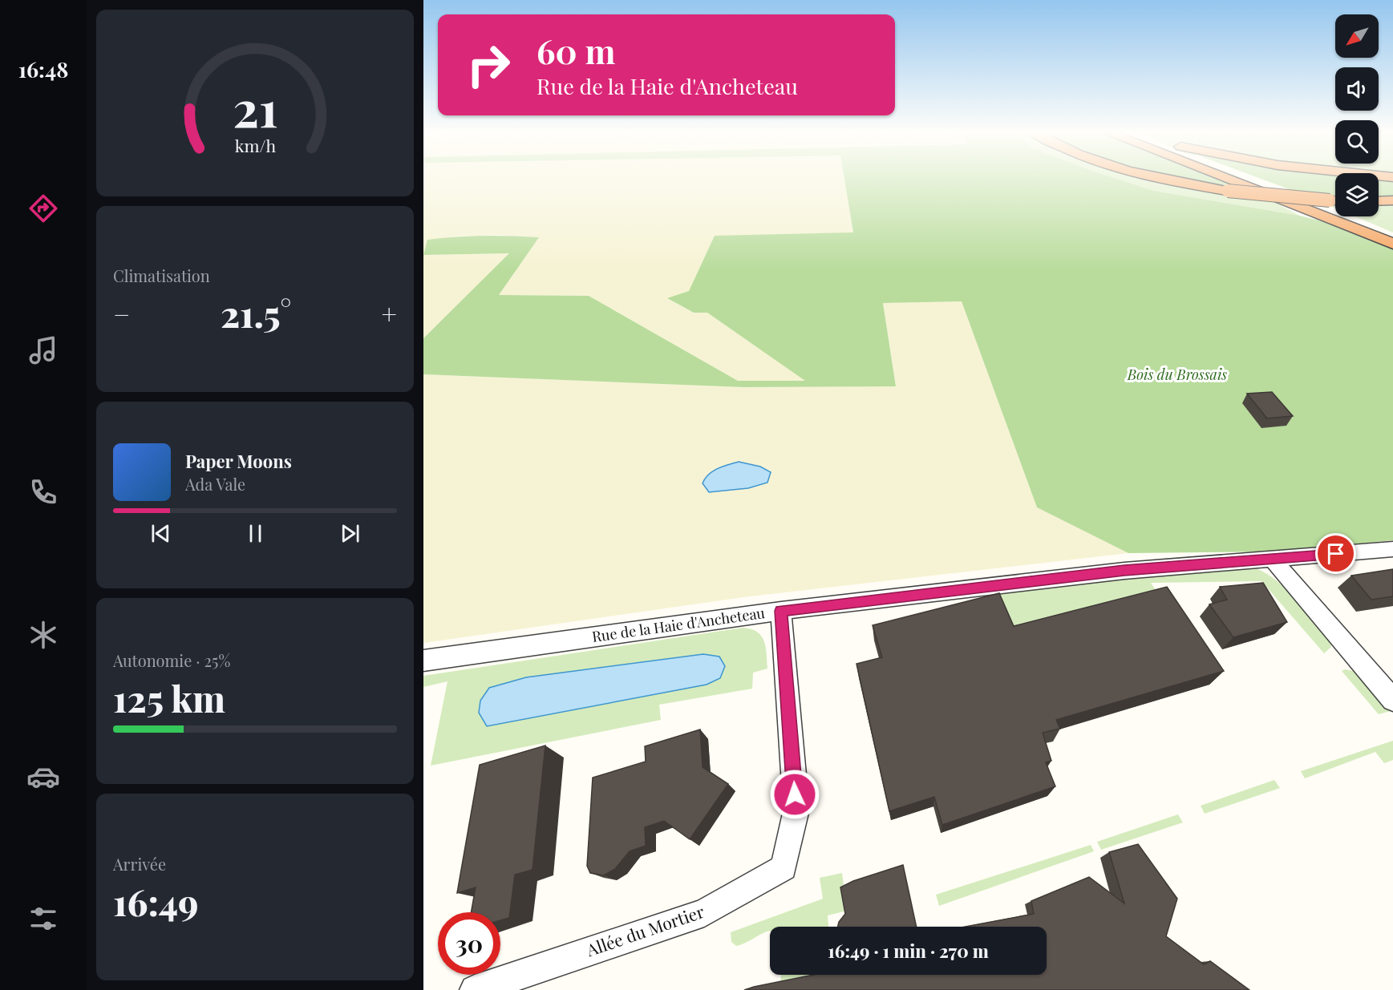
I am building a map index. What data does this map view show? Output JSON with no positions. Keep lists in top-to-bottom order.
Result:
{
  "streets": {
    "street": ["Rue de la Haie d'Ancheteau", "Allée du Mortier"]
  },
  "crossings": [
    ["Rue de la Haie d'Ancheteau", "Allée du Mortier"]
  ],
  "parks": ["Bois du Brossais"],
  "north": "bottom left",
  "page": {
    "tabs": "16:48",
    "turn": ["60 m", "Rue de la Haie d'Ancheteau"],
    "tile": [
      "Climatisation",
      ["Autonomie · 25%", "125 km"],
      ["Arrivée", "16:49"]
    ],
    "heat": ["−", "21.5°", "+"],
    "song": ["Paper Moons", "Ada Vale"],
    "limit": "30",
    "trip": "16:49 · 1 min · 270 m",
    "gauge": ["21", "km/h"]
  }
}
